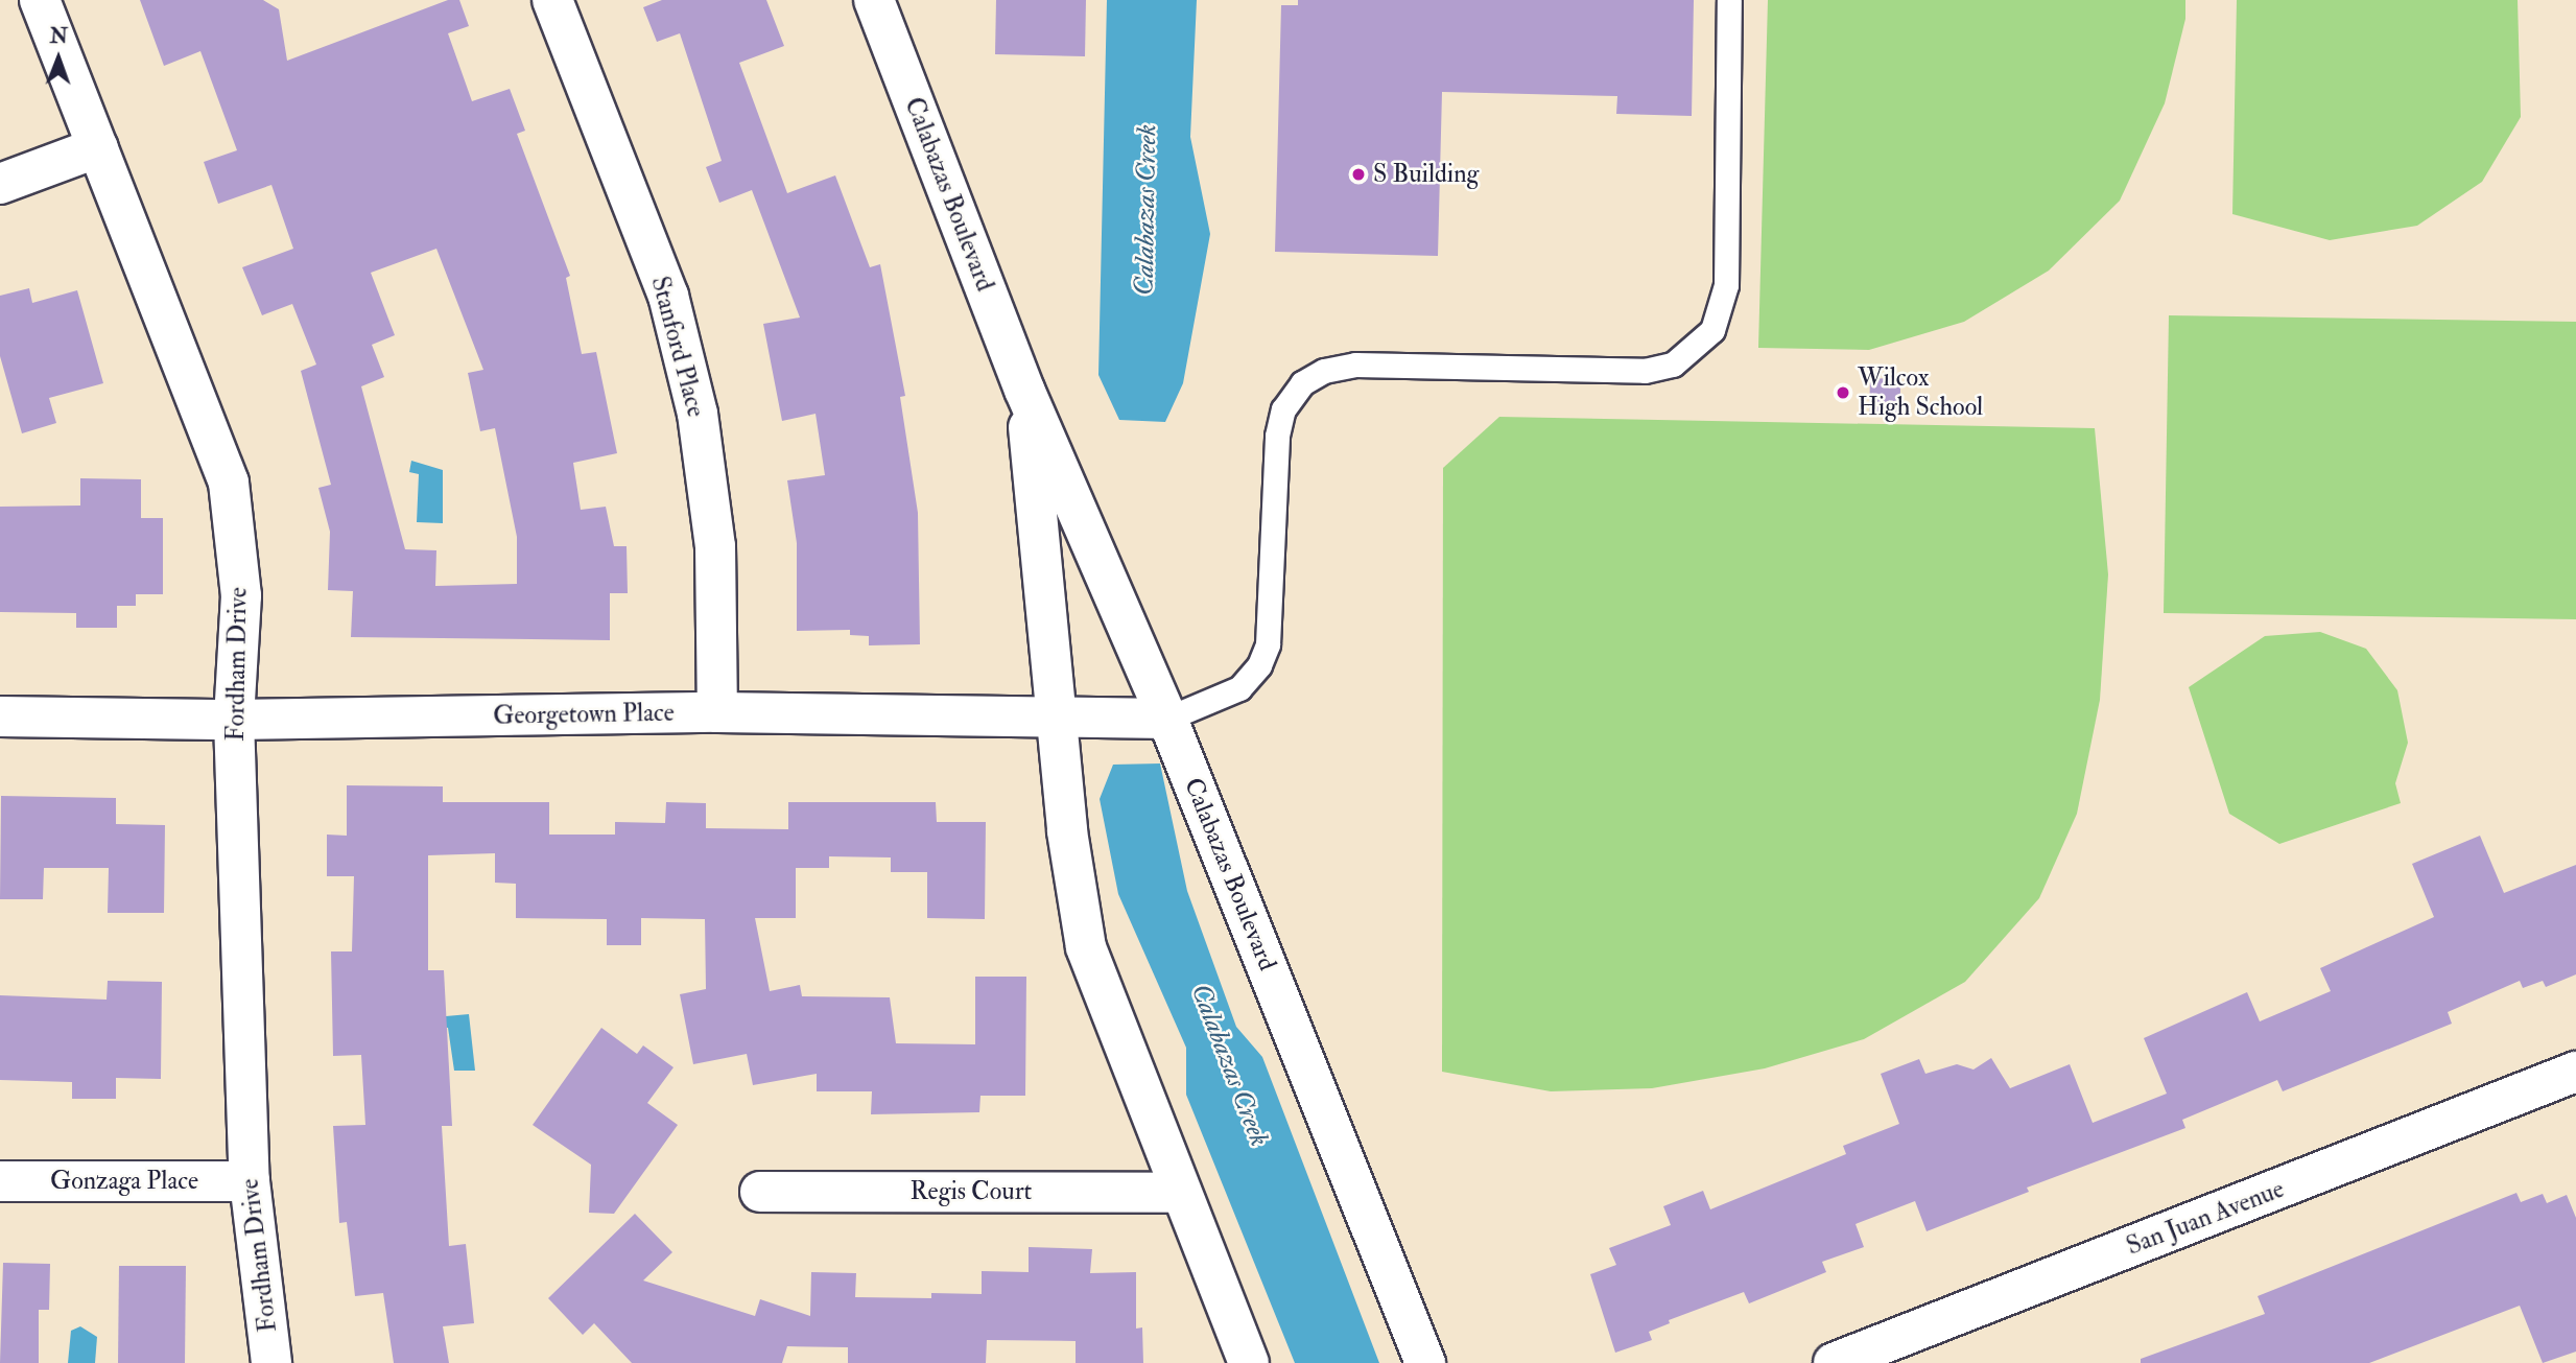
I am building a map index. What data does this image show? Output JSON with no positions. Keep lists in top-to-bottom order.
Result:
{
  "streets": {
    "street": [
      "Calabazas Boulevard",
      "Stanford Place",
      "Fordham Drive",
      "Georgetown Place",
      "Gonzaga Place",
      "Regis Court",
      "San Juan Avenue"
    ]
  },
  "crossings": [
    ["Calabazas Boulevard", "Georgetown Place"],
    ["Calabazas Boulevard", "Regis Court"],
    ["Stanford Place", "Georgetown Place"],
    ["Fordham Drive", "Georgetown Place"],
    ["Fordham Drive", "Gonzaga Place"]
  ],
  "water": ["Calabazas Creek"],
  "places": ["S Building", "Wilcox High School"],
  "north": "top"
}
